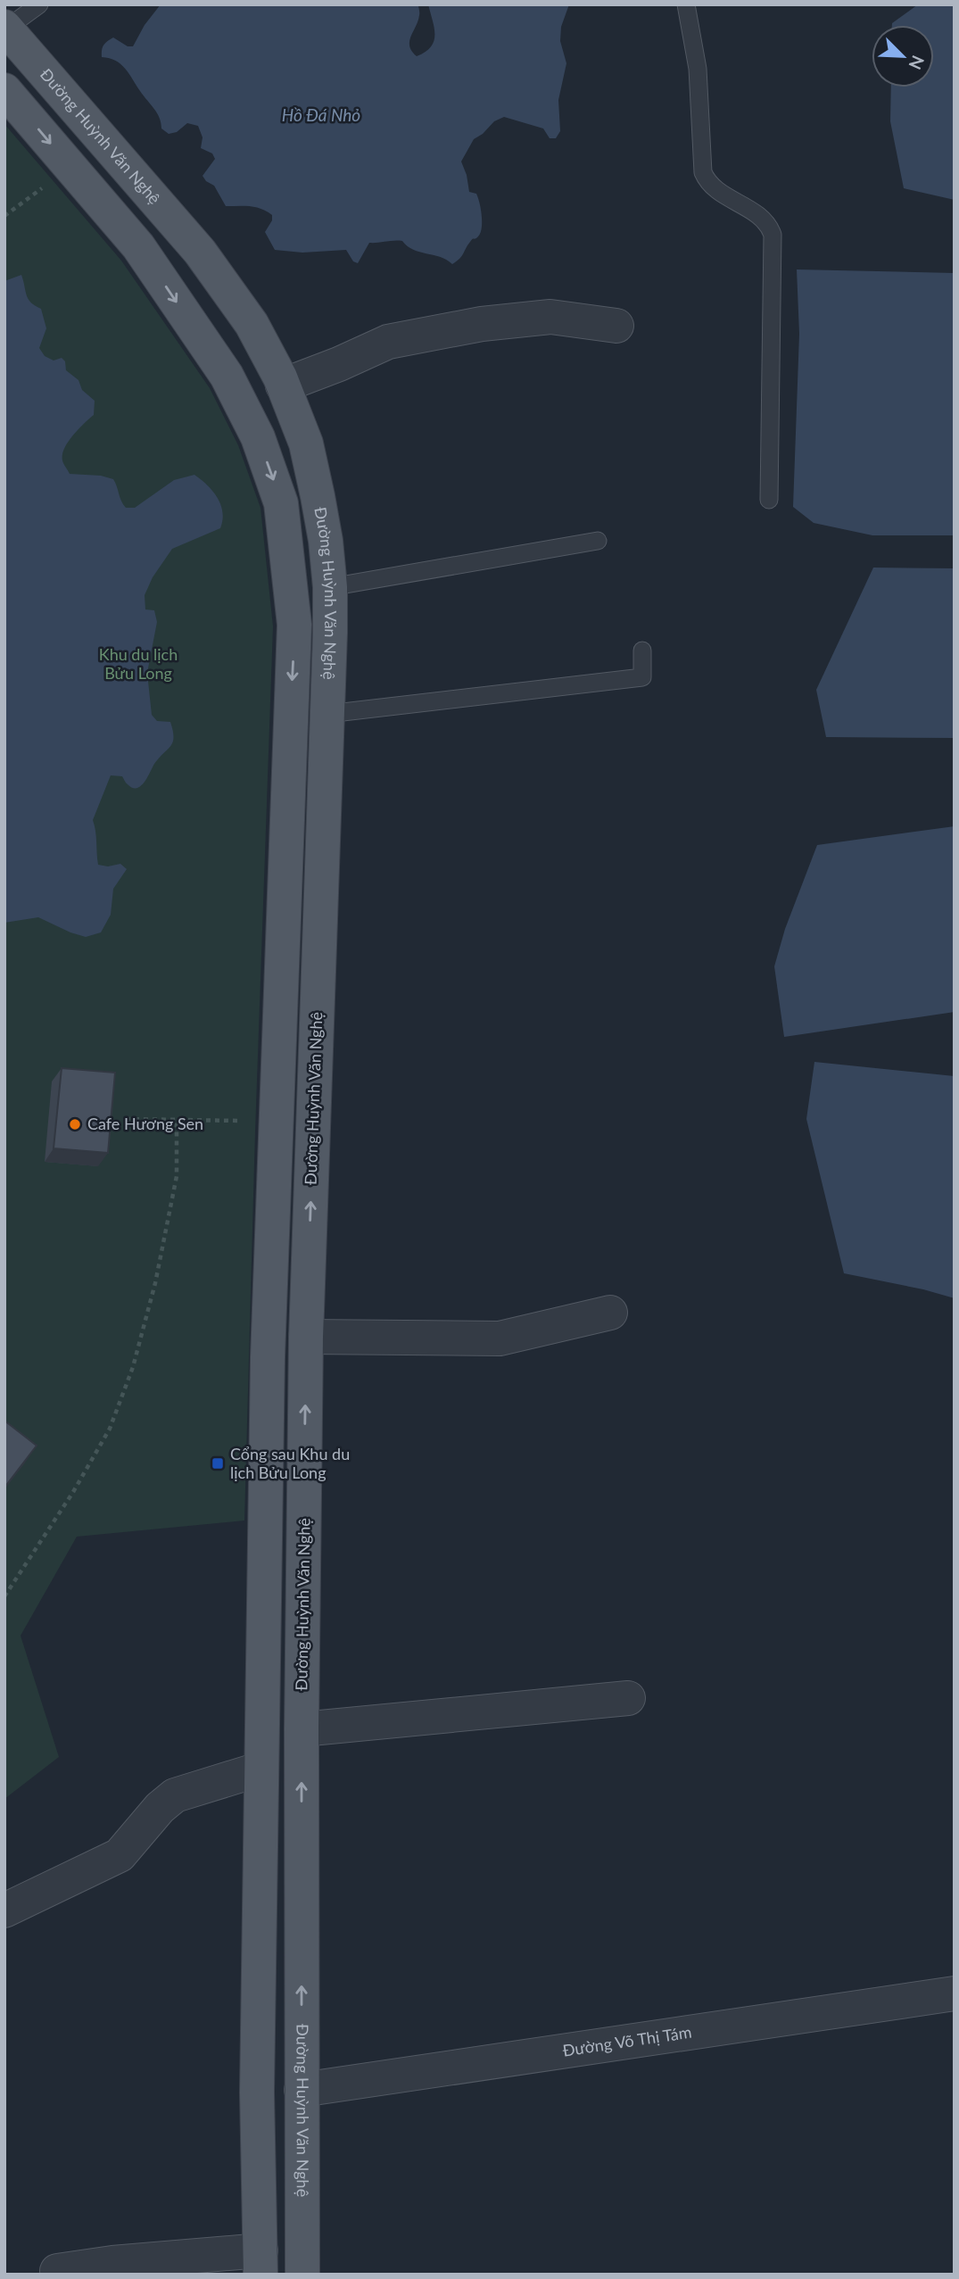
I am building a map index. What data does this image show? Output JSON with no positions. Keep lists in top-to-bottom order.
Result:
{
  "streets": {
    "main road": ["Đường Huỳnh Văn Nghệ"],
    "street": ["Đường Võ Thị Tám"]
  },
  "crossings": [
    ["Đường Huỳnh Văn Nghệ", "Đường Võ Thị Tám"]
  ],
  "water": ["Hồ Đá Nhỏ"],
  "parks": ["Khu du lịch Bửu Long"],
  "places": {
    "other": ["Cafe Hương Sen"],
    "transit": ["Cổng sau Khu du lịch Bửu Long"]
  },
  "north": "bottom right"
}
